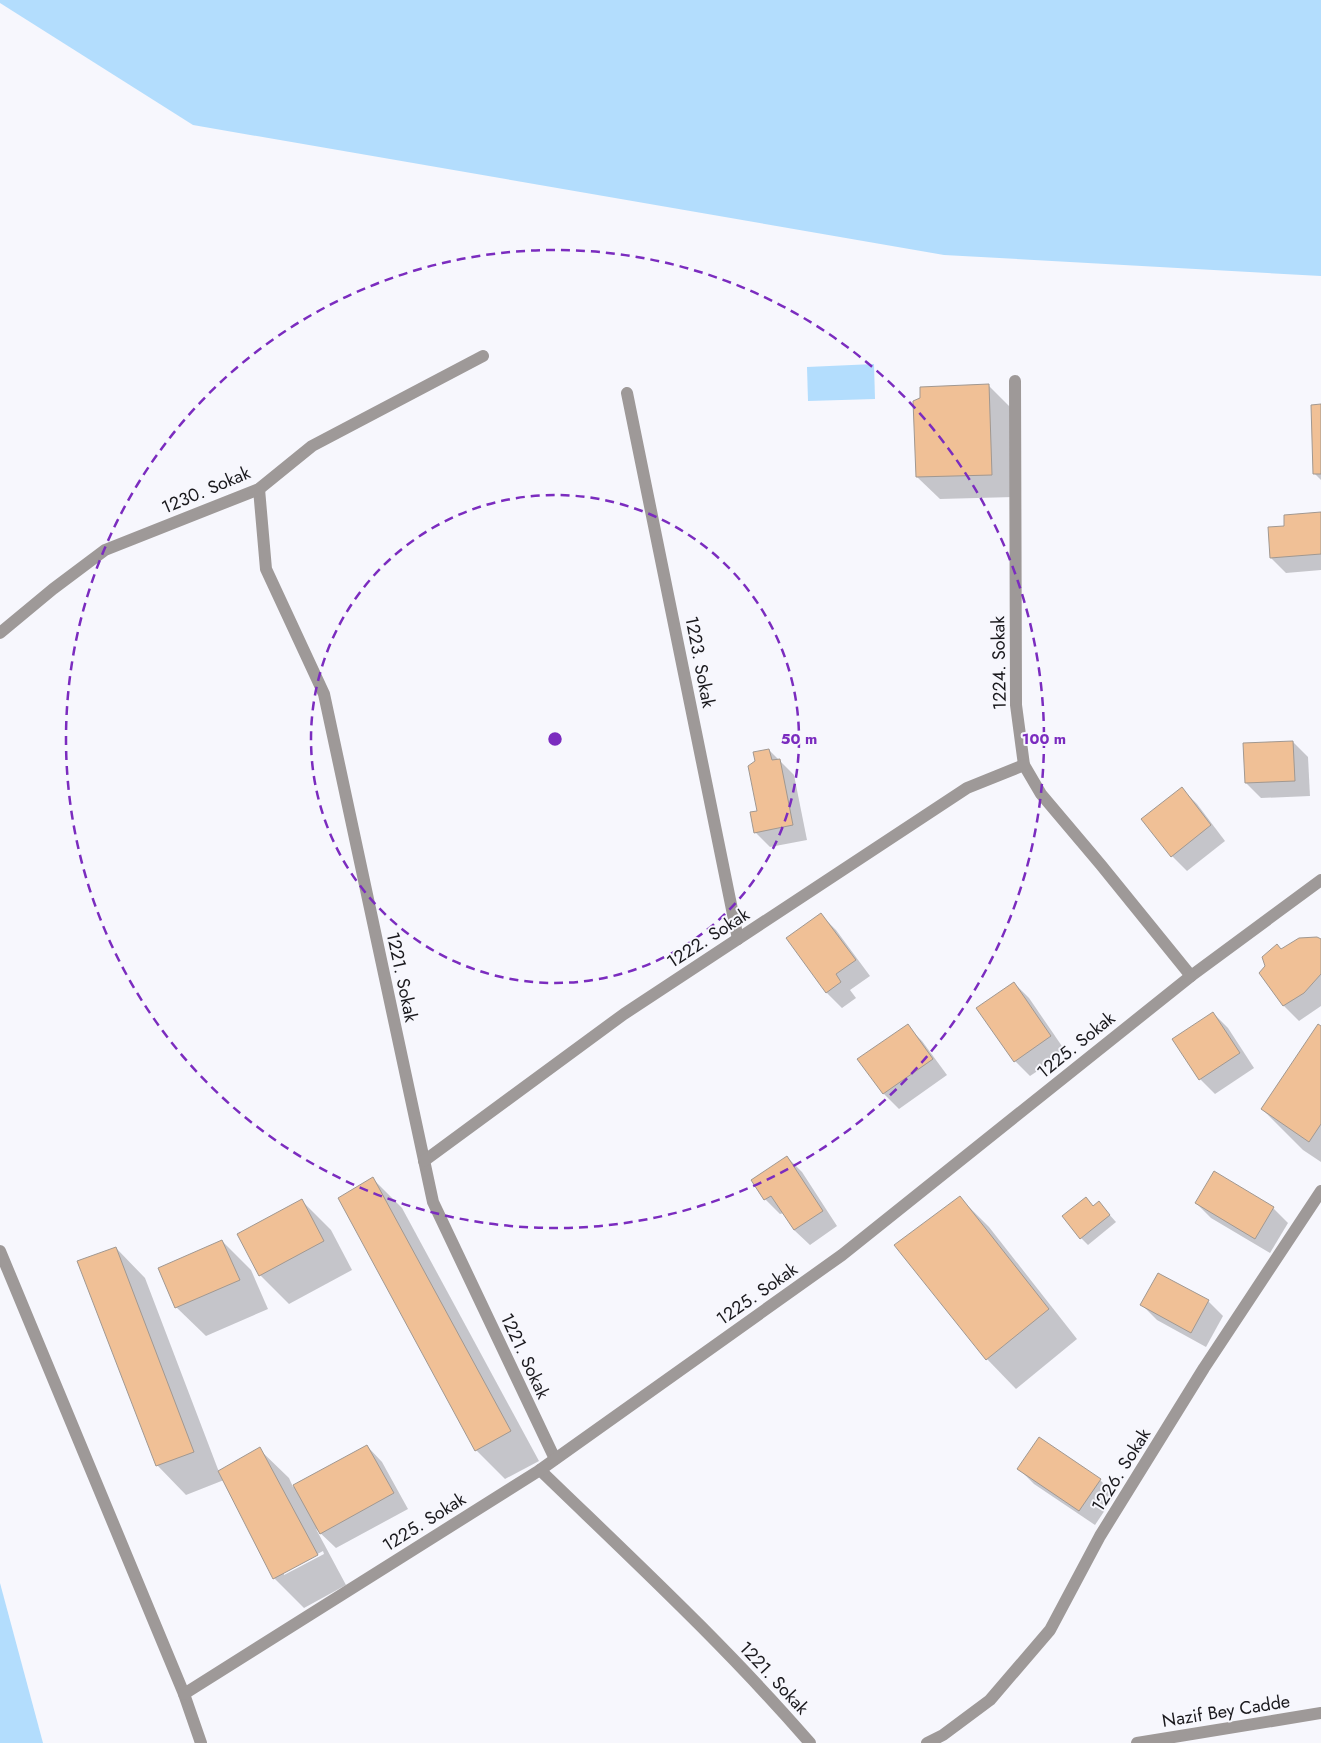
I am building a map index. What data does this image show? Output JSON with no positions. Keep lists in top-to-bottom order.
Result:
{
  "streets": {
    "street": [
      "1230. Sokak",
      "1223. Sokak",
      "1224. Sokak",
      "1222. Sokak",
      "1221. Sokak",
      "1225. Sokak",
      "1226. Sokak",
      "Nazif Bey Cadde"
    ]
  },
  "crossings": [
    ["1230. Sokak", "1221. Sokak"],
    ["1223. Sokak", "1222. Sokak"],
    ["1224. Sokak", "1222. Sokak"],
    ["1224. Sokak", "1225. Sokak"],
    ["1222. Sokak", "1221. Sokak"],
    ["1221. Sokak", "1225. Sokak"]
  ],
  "rings": ["50 m", "100 m"]
}
